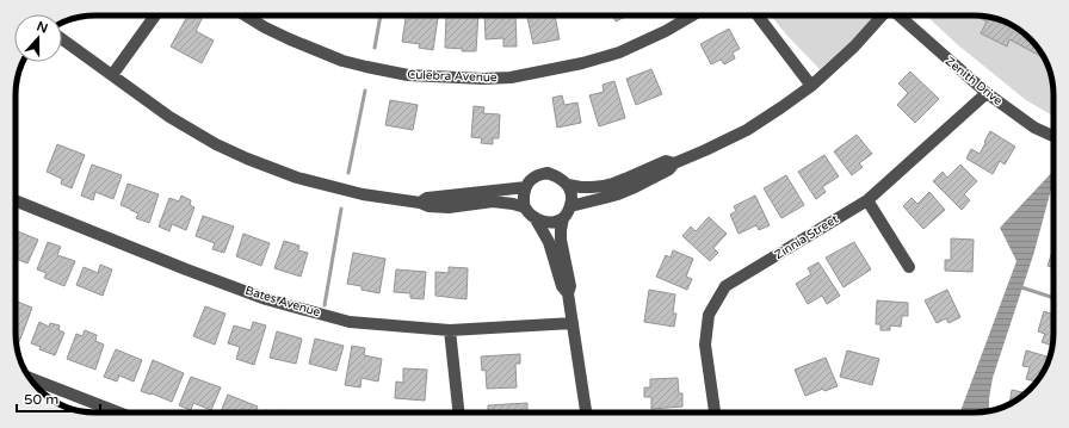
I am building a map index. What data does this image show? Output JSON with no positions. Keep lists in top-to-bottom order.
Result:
{
  "streets": {
    "street": [
      "Culebra Avenue",
      "Zenith Drive",
      "Zinnia Street",
      "Bates Avenue"
    ]
  },
  "crossings": [
    ["Zenith Drive", "Zinnia Street"]
  ],
  "scale_bar": "50 m",
  "north": "top"
}
